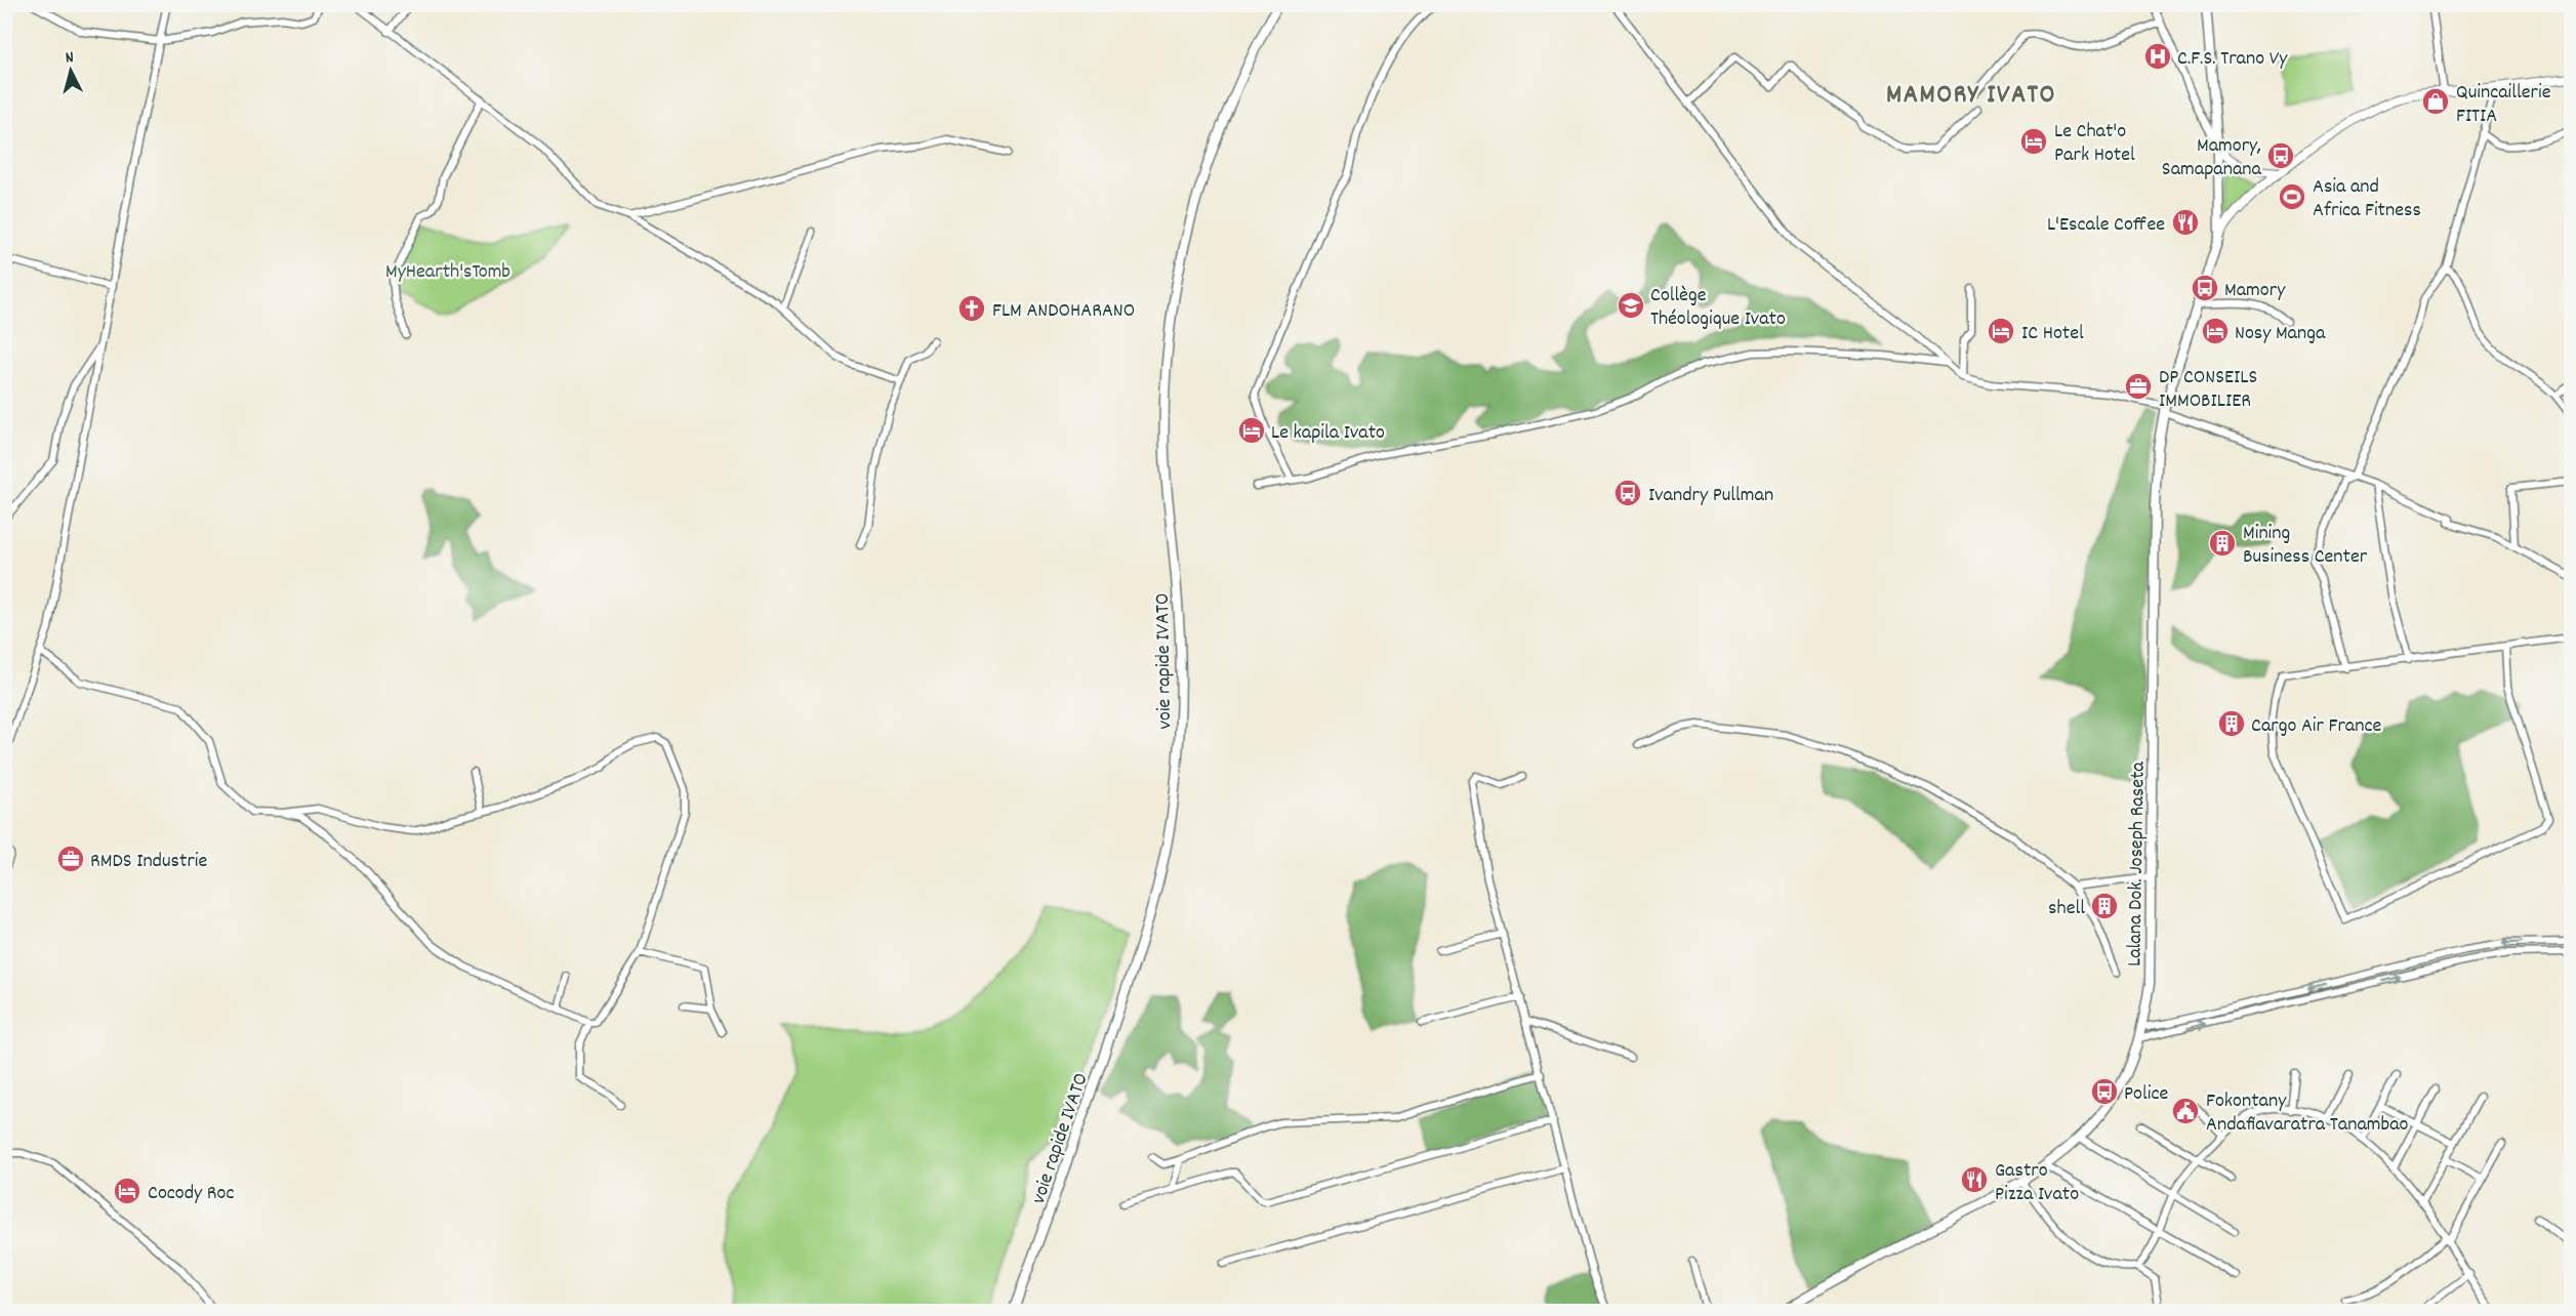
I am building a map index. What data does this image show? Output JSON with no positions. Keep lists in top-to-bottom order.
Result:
{
  "streets": {
    "main road": ["voie rapide IVATO", "Lalana Dok. Joseph Raseta"]
  },
  "districts": ["MAMORY IVATO"],
  "parks": ["MyHearth'sTomb"],
  "places": {
    "hospital": ["C.F.S. Trano Vy"],
    "shop": ["Quincaillerie FITIA"],
    "hotel": [
      "Le Chat'o Park Hotel",
      "IC Hotel",
      "Nosy Manga",
      "Le kapila Ivato",
      "Cocody Roc"
    ],
    "bus stop": [
      "Mamory, Samapanana",
      "Mamory",
      "Ivandry Pullman",
      "Police"
    ],
    "sports": ["Asia and Africa Fitness"],
    "restaurant": ["L'Escale Coffee", "Gastro Pizza Ivato"],
    "school or university": ["Collège Théologique Ivato"],
    "church": ["FLM ANDOHARANO"],
    "office": ["DP CONSEILS IMMOBILIER", "RMDS Industrie"],
    "building": ["Mining Business Center", "Cargo Air France", "shell"],
    "public building": ["Fokontany Andafiavaratra Tanambao"]
  },
  "north": "top"
}
